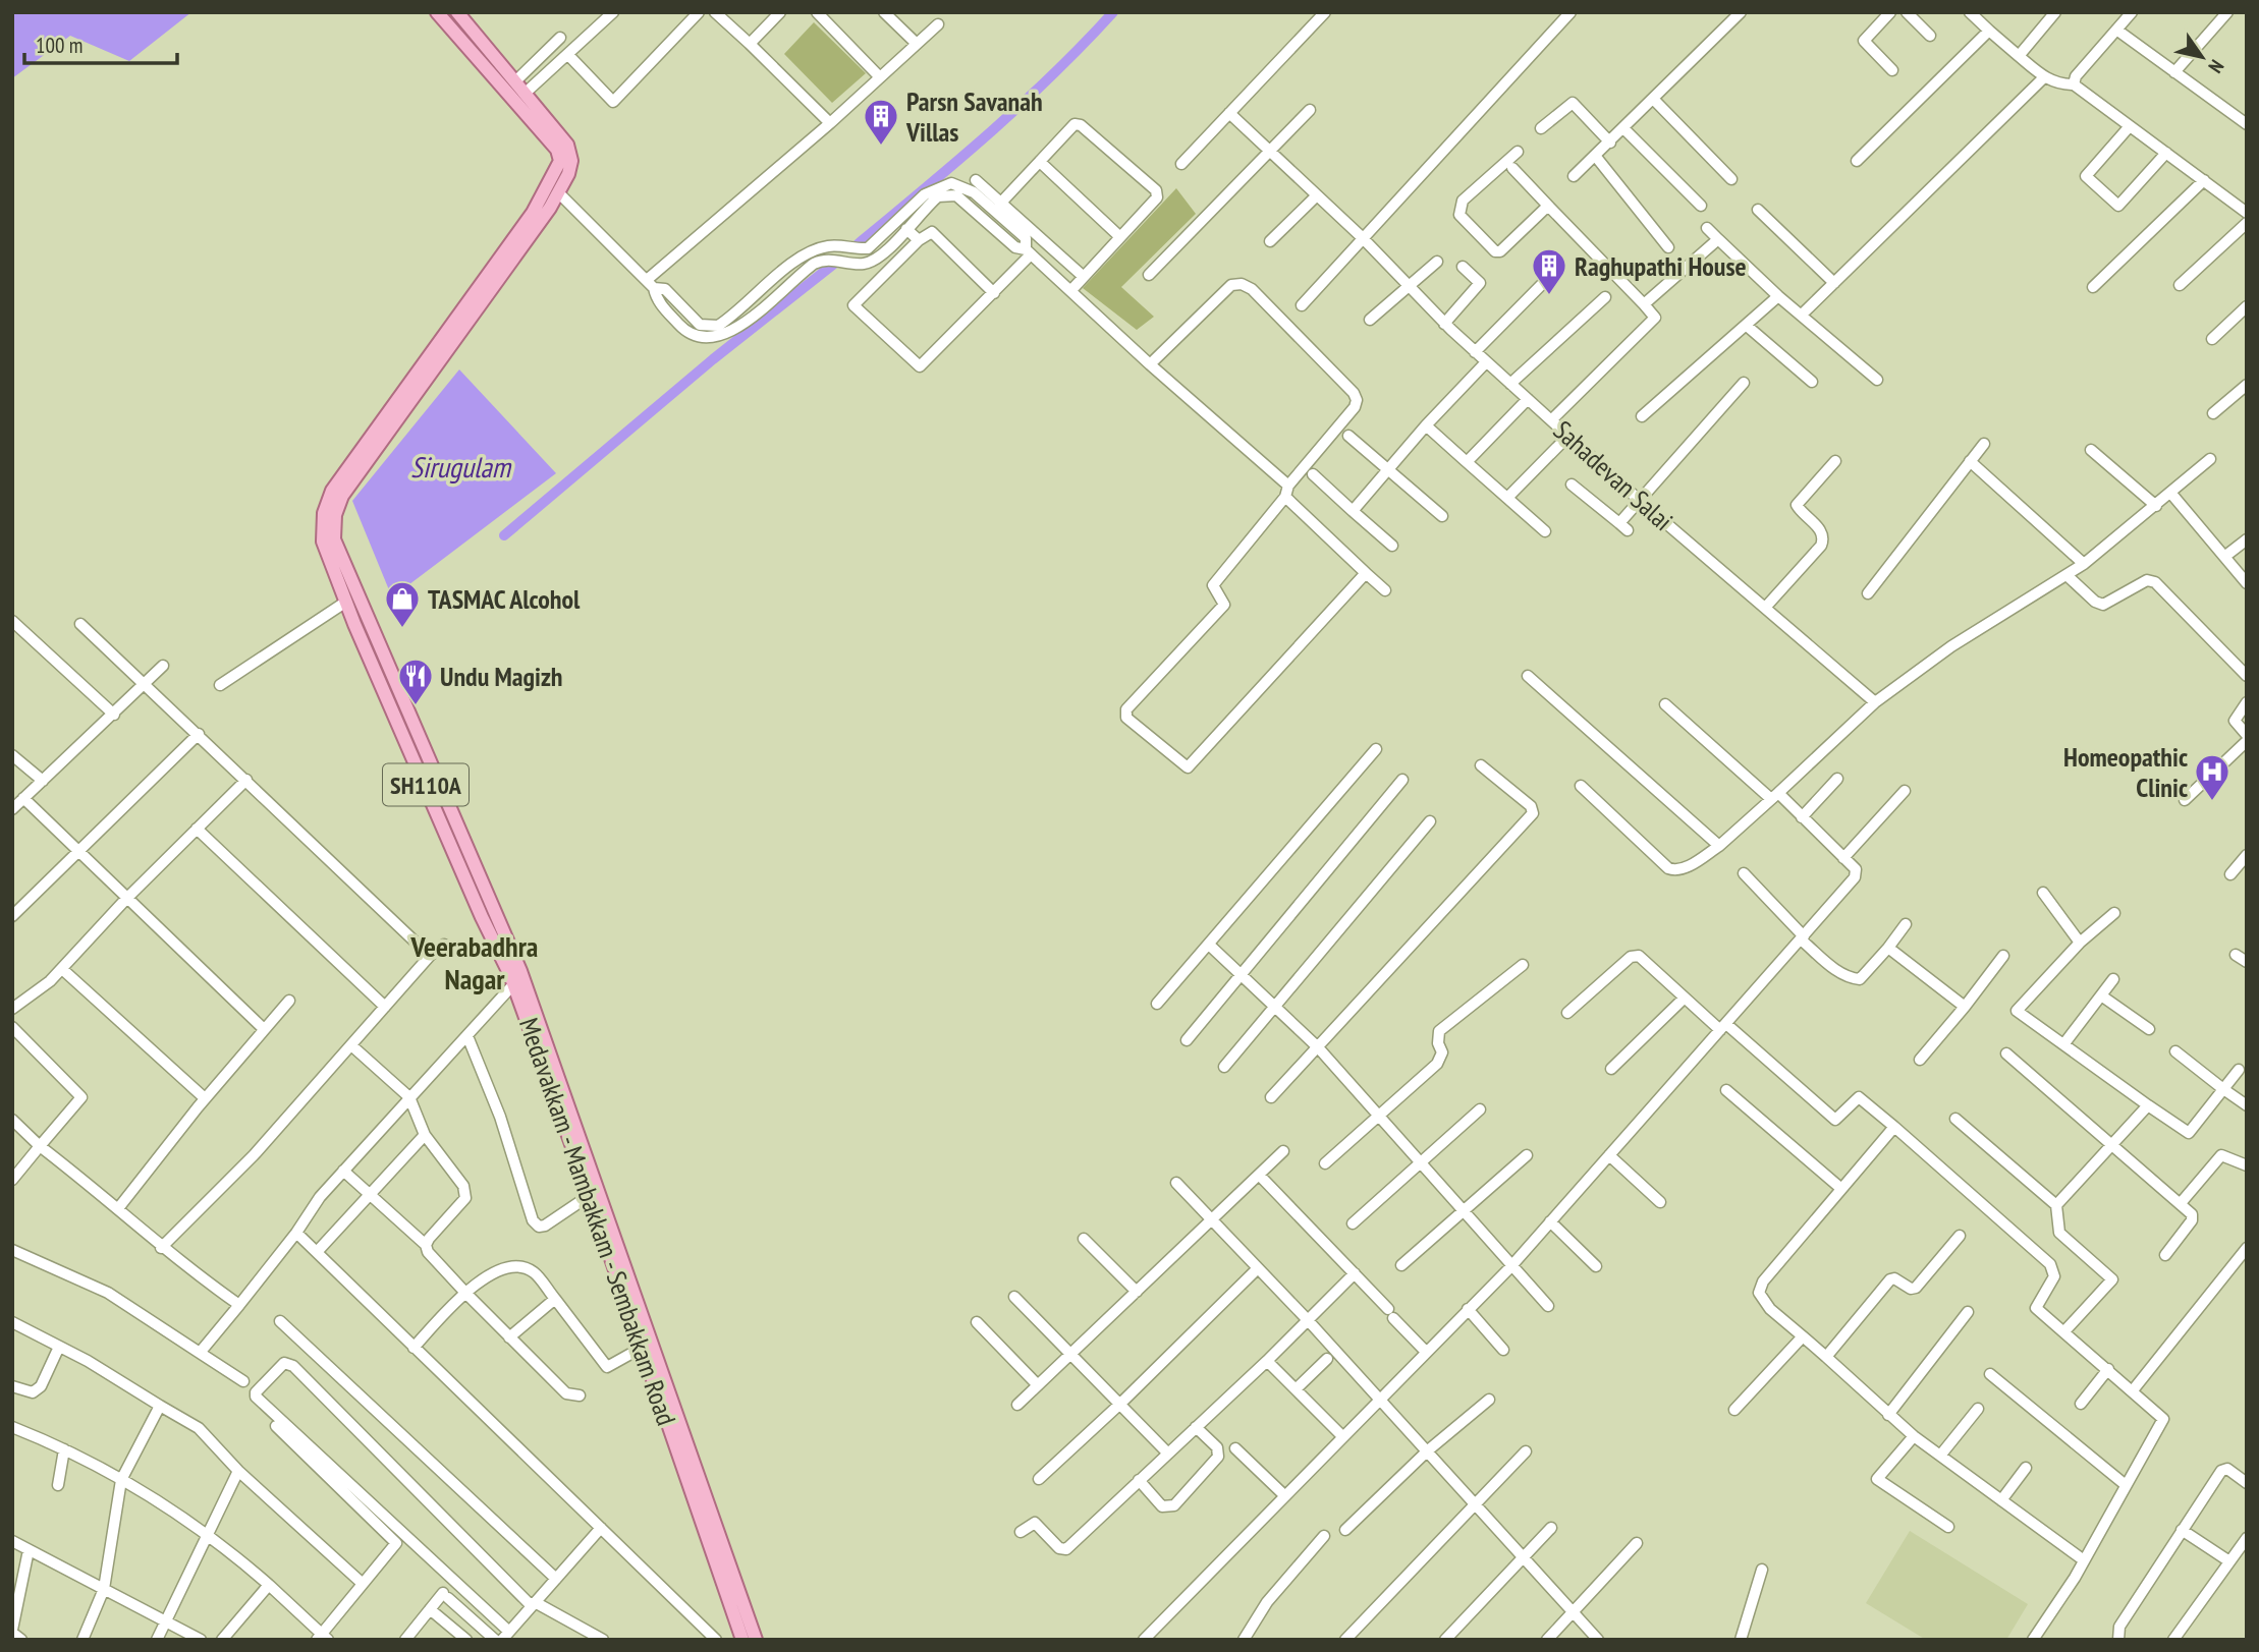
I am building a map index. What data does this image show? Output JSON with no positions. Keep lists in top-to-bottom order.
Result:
{
  "streets": {
    "main road": ["SH110A", "Medavakkam - Mambakkam - Sembakkam Road"],
    "street": ["Sahadevan Salai"]
  },
  "districts": ["Veerabadhra Nagar"],
  "water": ["Sirugulam"],
  "places": {
    "building": ["Parsn Savanah Villas", "Raghupathi House"],
    "shop": ["TASMAC Alcohol"],
    "restaurant": ["Undu Magizh"],
    "hospital": ["Homeopathic Clinic"]
  },
  "scale_bar": "100 m",
  "north": "bottom right"
}
